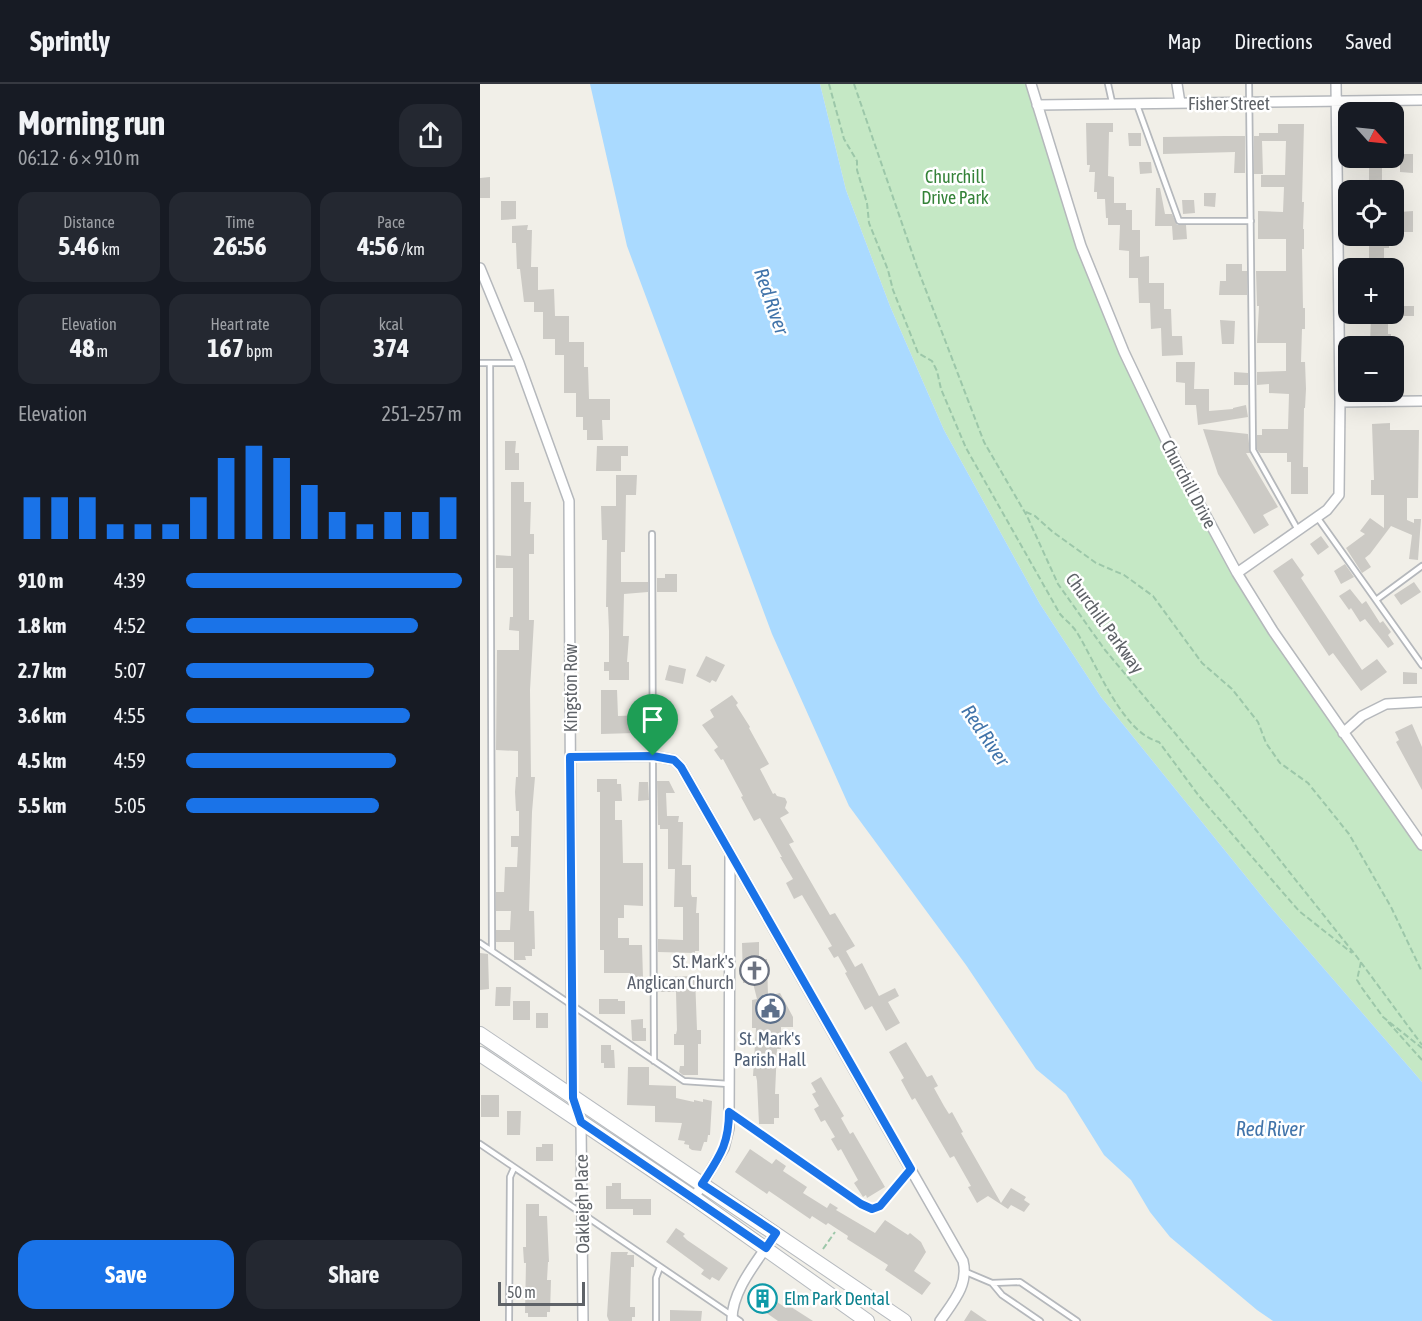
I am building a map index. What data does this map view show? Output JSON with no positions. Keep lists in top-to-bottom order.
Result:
{
  "streets": {
    "street": [
      "Fisher Street",
      "Churchill Drive",
      "Kingston Row",
      "Oakleigh Place"
    ],
    "path": ["Churchill Parkway"]
  },
  "crossings": [
    ["Fisher Street", "Churchill Drive"],
    ["Kingston Row", "Oakleigh Place"]
  ],
  "water": ["Red River"],
  "parks": ["Churchill Drive Park"],
  "places": {
    "church": ["St. Mark's Anglican Church"],
    "public building": ["St. Mark's Parish Hall"],
    "building": ["Elm Park Dental"]
  },
  "scale_bar": "50 m",
  "north": "bottom right",
  "page": {
    "header": "Sprintly",
    "nav": ["Map", "Directions", "Saved"],
    "heading": ["Morning run", "06:12 · 6 × 910 m"],
    "map_buttons": ["+", "−"],
    "stats": [
      ["Distance", "5.46 km"],
      ["Time", "26:56"],
      ["Pace", "4:56 /km"],
      ["Elevation", "48 m"],
      ["Heart rate", "167 bpm"],
      ["kcal", "374"]
    ],
    "chart": ["Elevation", "251–257 m"],
    "list": [
      {
        "name": "910 m",
        "note": "4:39"
      },
      {
        "name": "1.8 km",
        "note": "4:52"
      },
      {
        "name": "2.7 km",
        "note": "5:07"
      },
      {
        "name": "3.6 km",
        "note": "4:55"
      },
      {
        "name": "4.5 km",
        "note": "4:59"
      },
      {
        "name": "5.5 km",
        "note": "5:05"
      }
    ],
    "buttons": ["Save", "Share"],
    "scale": "50 m"
  }
}
